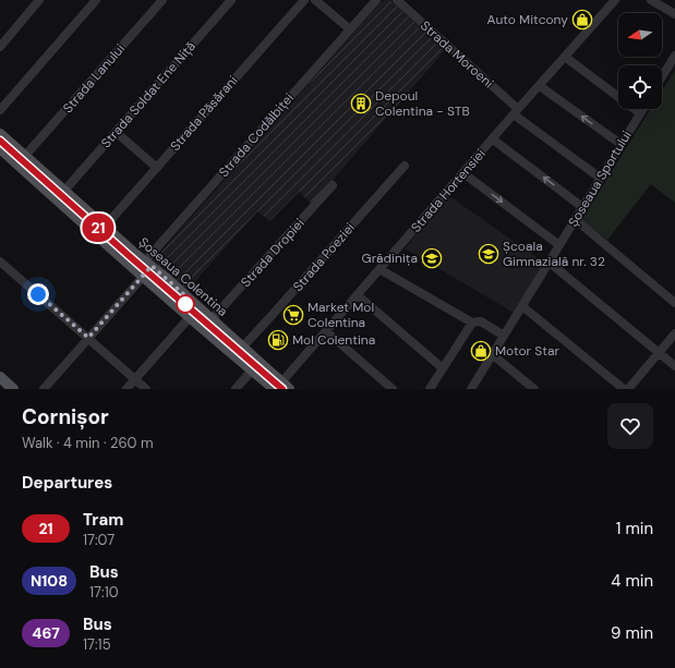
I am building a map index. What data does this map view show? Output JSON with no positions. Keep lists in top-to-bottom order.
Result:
{
  "streets": {
    "main road": ["Șoseaua Colentina"],
    "street": [
      "Strada Moroeni",
      "Strada Lanului",
      "Strada Soldat Ene Niță",
      "Strada Păsărani",
      "Strada Codălbiței",
      "Șoseaua Sportului",
      "Strada Hortensiei",
      "Strada Dropiei",
      "Strada Poeziei"
    ]
  },
  "crossings": [
    ["Strada Moroeni", "Șoseaua Sportului"],
    ["Strada Moroeni", "Strada Hortensiei"],
    ["Strada Lanului", "Șoseaua Colentina"],
    ["Strada Soldat Ene Niță", "Șoseaua Colentina"],
    ["Strada Păsărani", "Șoseaua Colentina"],
    ["Strada Codălbiței", "Șoseaua Colentina"],
    ["Strada Hortensiei", "Șoseaua Colentina"],
    ["Strada Dropiei", "Șoseaua Colentina"],
    ["Strada Poeziei", "Șoseaua Colentina"]
  ],
  "places": {
    "shop": ["Auto Mitcony", "Motor Star"],
    "building": ["Depoul Colentina - STB"],
    "school or university": ["Școala Gimnazială nr. 32", "Grădinița"],
    "supermarket": ["Market Mol Colentina"],
    "fuel station": ["Mol Colentina"]
  },
  "lines": ["tram line 21"],
  "north": "left",
  "page": {
    "on_map": "21",
    "heading": [
      ["Cornișor", "Walk · 4 min · 260 m"],
      "Departures"
    ],
    "list": [
      {
        "mark": "21",
        "name": "Tram",
        "note": "17:07",
        "value": "1 min"
      },
      {
        "mark": "N108",
        "name": "Bus",
        "note": "17:10",
        "value": "4 min"
      },
      {
        "mark": "467",
        "name": "Bus",
        "note": "17:15",
        "value": "9 min"
      }
    ]
  }
}
